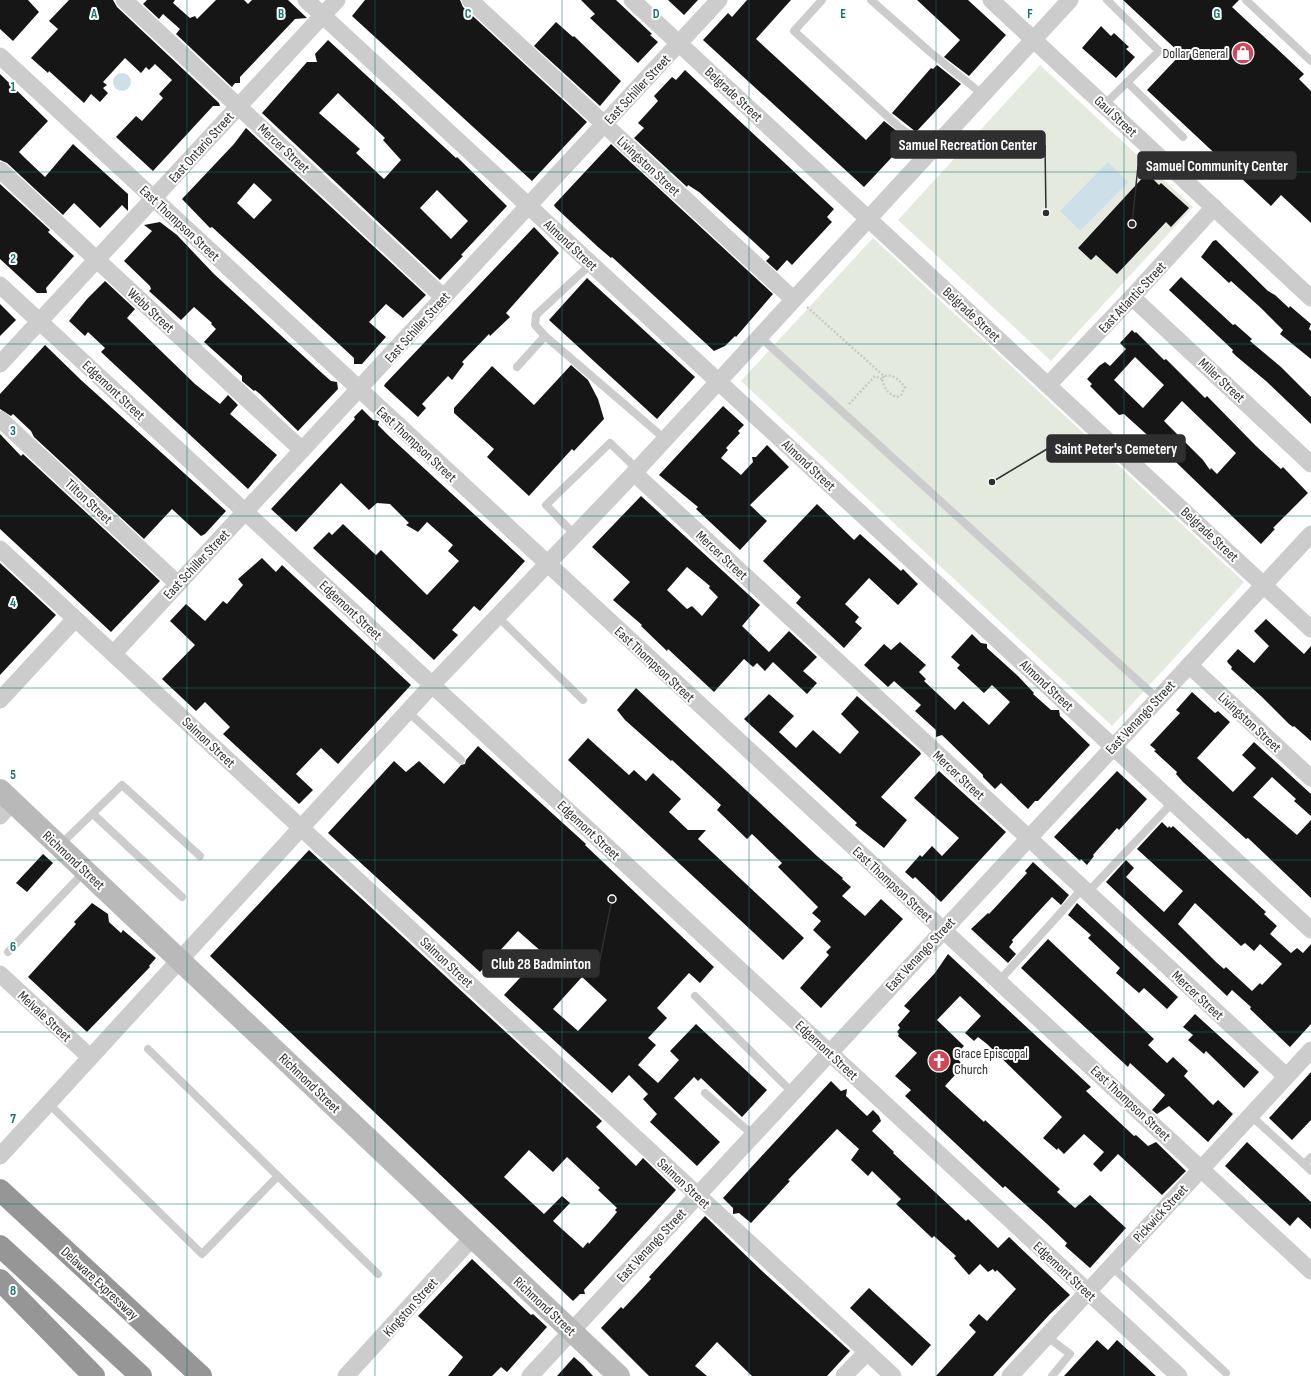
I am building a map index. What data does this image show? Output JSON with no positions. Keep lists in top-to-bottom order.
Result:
{
  "streets": {
    "highway": ["Delaware Expressway"],
    "main road": ["Richmond Street"],
    "street": [
      "East Schiller Street",
      "Belgrade Street",
      "Gaul Street",
      "East Ontario Street",
      "Mercer Street",
      "Livingston Street",
      "East Thompson Street",
      "Almond Street",
      "East Atlantic Street",
      "Webb Street",
      "Miller Street",
      "Edgemont Street",
      "Tilton Street",
      "East Venango Street",
      "Salmon Street",
      "Melvale Street",
      "Pickwick Street",
      "Kingston Street"
    ]
  },
  "crossings": [
    ["East Schiller Street", "Belgrade Street"],
    ["East Schiller Street", "Mercer Street"],
    ["East Schiller Street", "Livingston Street"],
    ["East Schiller Street", "East Thompson Street"],
    ["East Schiller Street", "Almond Street"],
    ["East Schiller Street", "Webb Street"],
    ["East Schiller Street", "Edgemont Street"],
    ["East Schiller Street", "Tilton Street"],
    ["East Schiller Street", "Salmon Street"],
    ["Belgrade Street", "East Atlantic Street"],
    ["Belgrade Street", "East Venango Street"],
    ["Gaul Street", "East Atlantic Street"],
    ["East Ontario Street", "Mercer Street"],
    ["East Ontario Street", "East Thompson Street"],
    ["East Ontario Street", "Almond Street"],
    ["East Ontario Street", "Webb Street"],
    ["East Ontario Street", "Edgemont Street"],
    ["Mercer Street", "East Venango Street"],
    ["Mercer Street", "Pickwick Street"],
    ["Livingston Street", "East Venango Street"],
    ["East Thompson Street", "East Venango Street"],
    ["East Thompson Street", "Pickwick Street"],
    ["Almond Street", "East Venango Street"],
    ["East Atlantic Street", "Miller Street"],
    ["Edgemont Street", "East Venango Street"],
    ["Edgemont Street", "Pickwick Street"],
    ["East Venango Street", "Salmon Street"],
    ["East Venango Street", "Richmond Street"],
    ["Richmond Street", "Kingston Street"]
  ],
  "places": {
    "shop": ["Dollar General"],
    "other": [
      "Samuel Recreation Center",
      "Samuel Community Center",
      "Saint Peter's Cemetery",
      "Club 28 Badminton"
    ],
    "church": ["Grace Episcopal Church"]
  },
  "grid": {
    "columns": [
      "A",
      "B",
      "C",
      "D",
      "E",
      "F",
      "G"
    ],
    "rows": [
      "1",
      "2",
      "3",
      "4",
      "5",
      "6",
      "7",
      "8"
    ]
  }
}
